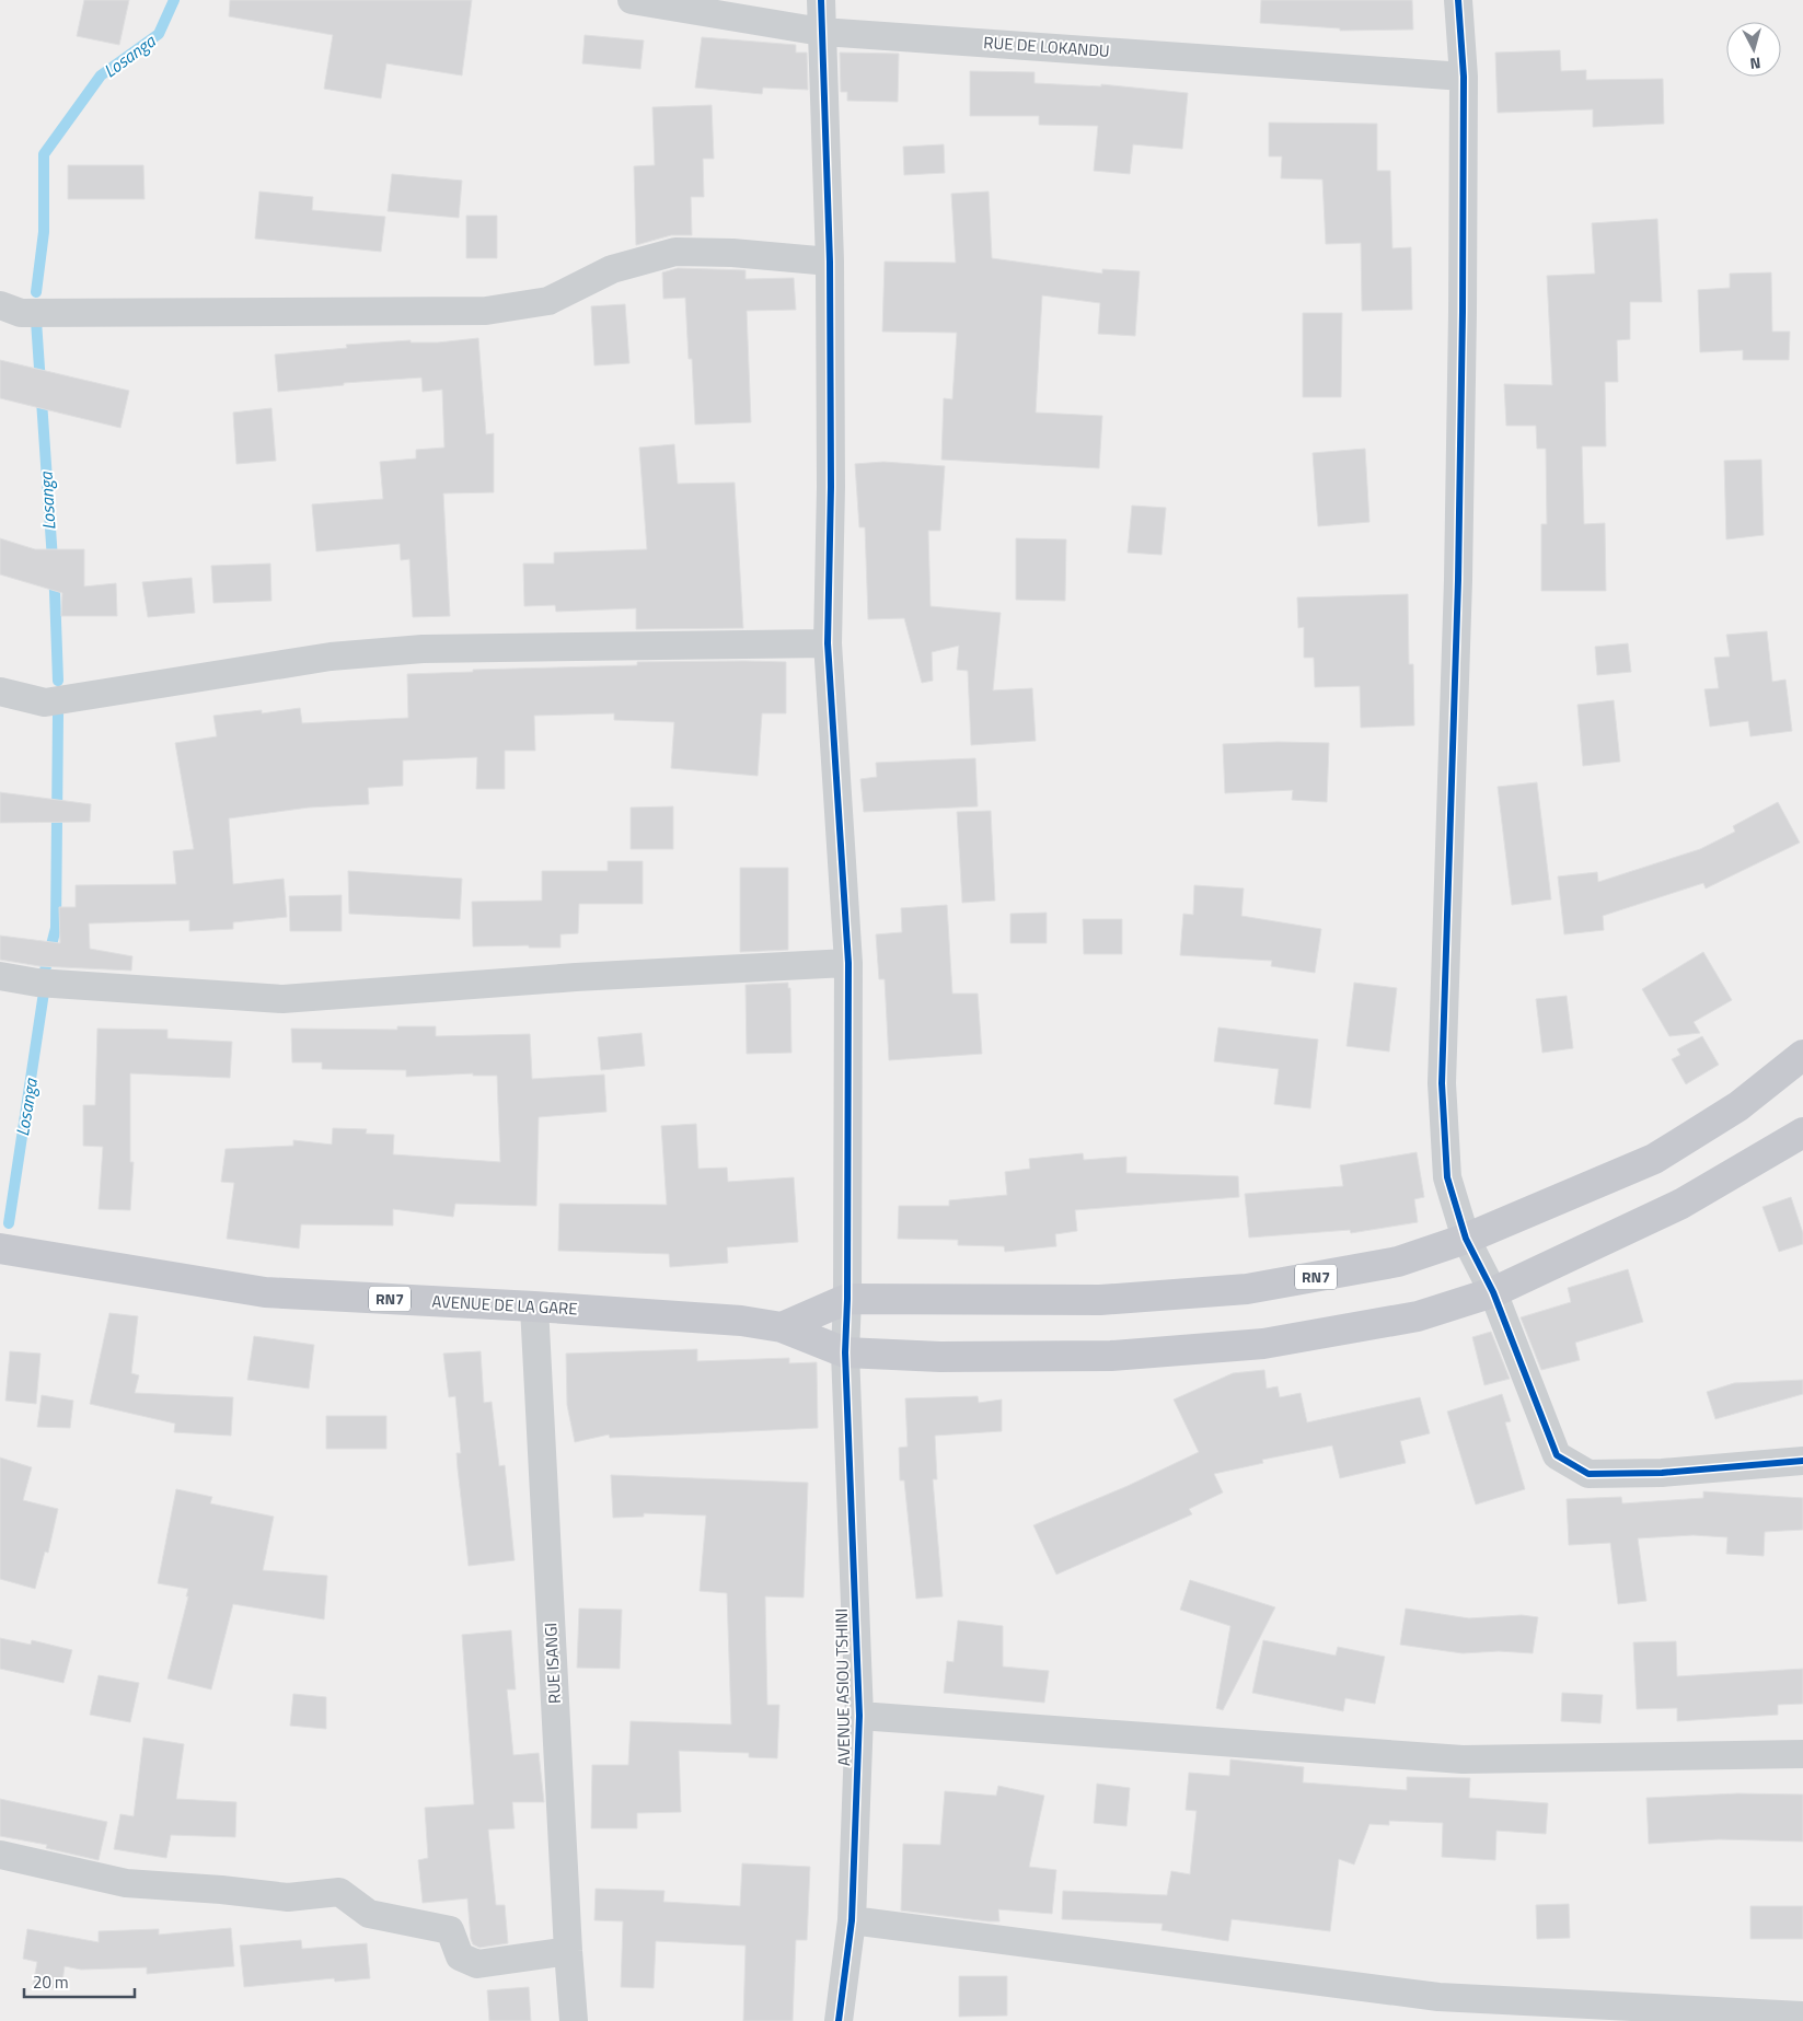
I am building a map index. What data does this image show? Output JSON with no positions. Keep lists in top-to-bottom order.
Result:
{
  "streets": {
    "main road": ["RN7", "AVENUE DE LA GARE"],
    "street": ["RUE DE LOKANDU", "RUE ISANGI", "AVENUE ASIOU TSHINI"]
  },
  "crossings": [
    ["RUE DE LOKANDU", "AVENUE ASIOU TSHINI"],
    ["RN7", "AVENUE DE LA GARE"],
    ["RN7", "AVENUE ASIOU TSHINI"],
    ["AVENUE DE LA GARE", "RUE ISANGI"]
  ],
  "water": ["Losanga"],
  "scale_bar": "20 m",
  "north": "bottom"
}
